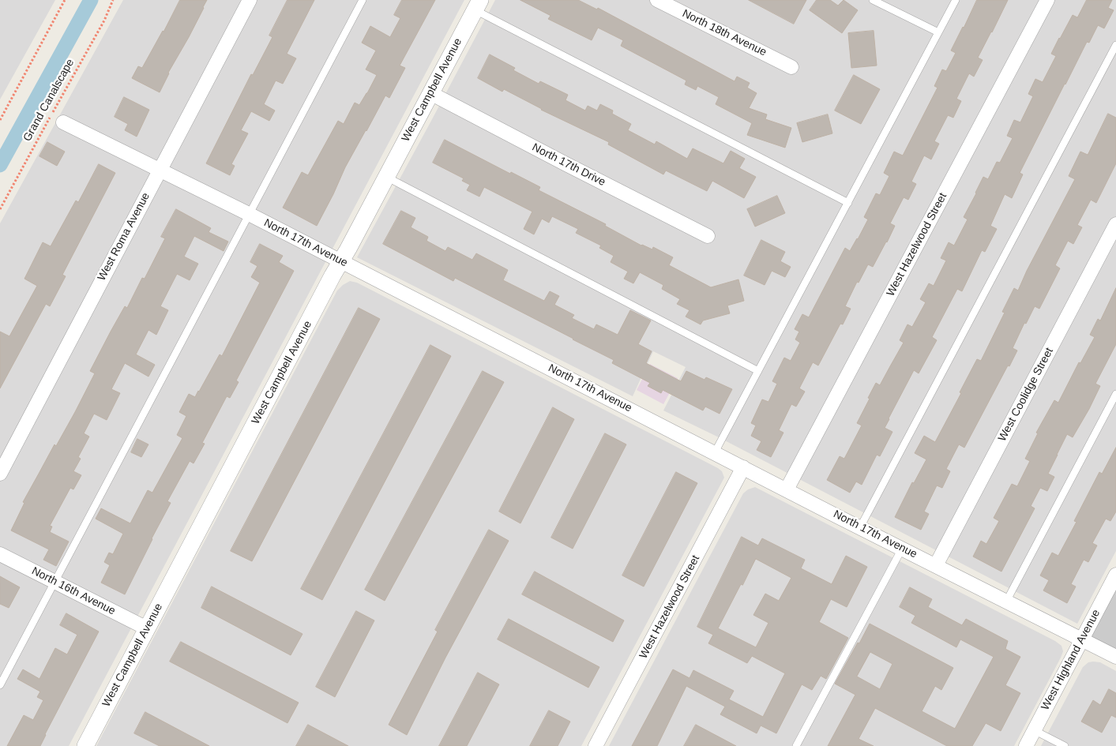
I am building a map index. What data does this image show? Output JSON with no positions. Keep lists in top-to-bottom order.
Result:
{
  "streets": {
    "street": [
      "North 18th Avenue",
      "West Campbell Avenue",
      "North 17th Drive",
      "West Roma Avenue",
      "North 17th Avenue",
      "West Hazelwood Street",
      "West Coolidge Street",
      "North 16th Avenue",
      "West Highland Avenue"
    ],
    "path": ["Grand Canalscape"]
  },
  "crossings": [
    ["West Campbell Avenue", "North 17th Drive"],
    ["West Campbell Avenue", "North 17th Avenue"],
    ["West Campbell Avenue", "North 16th Avenue"],
    ["West Roma Avenue", "North 17th Avenue"],
    ["North 17th Avenue", "West Hazelwood Street"],
    ["North 17th Avenue", "West Coolidge Street"],
    ["North 17th Avenue", "West Highland Avenue"]
  ]
}
